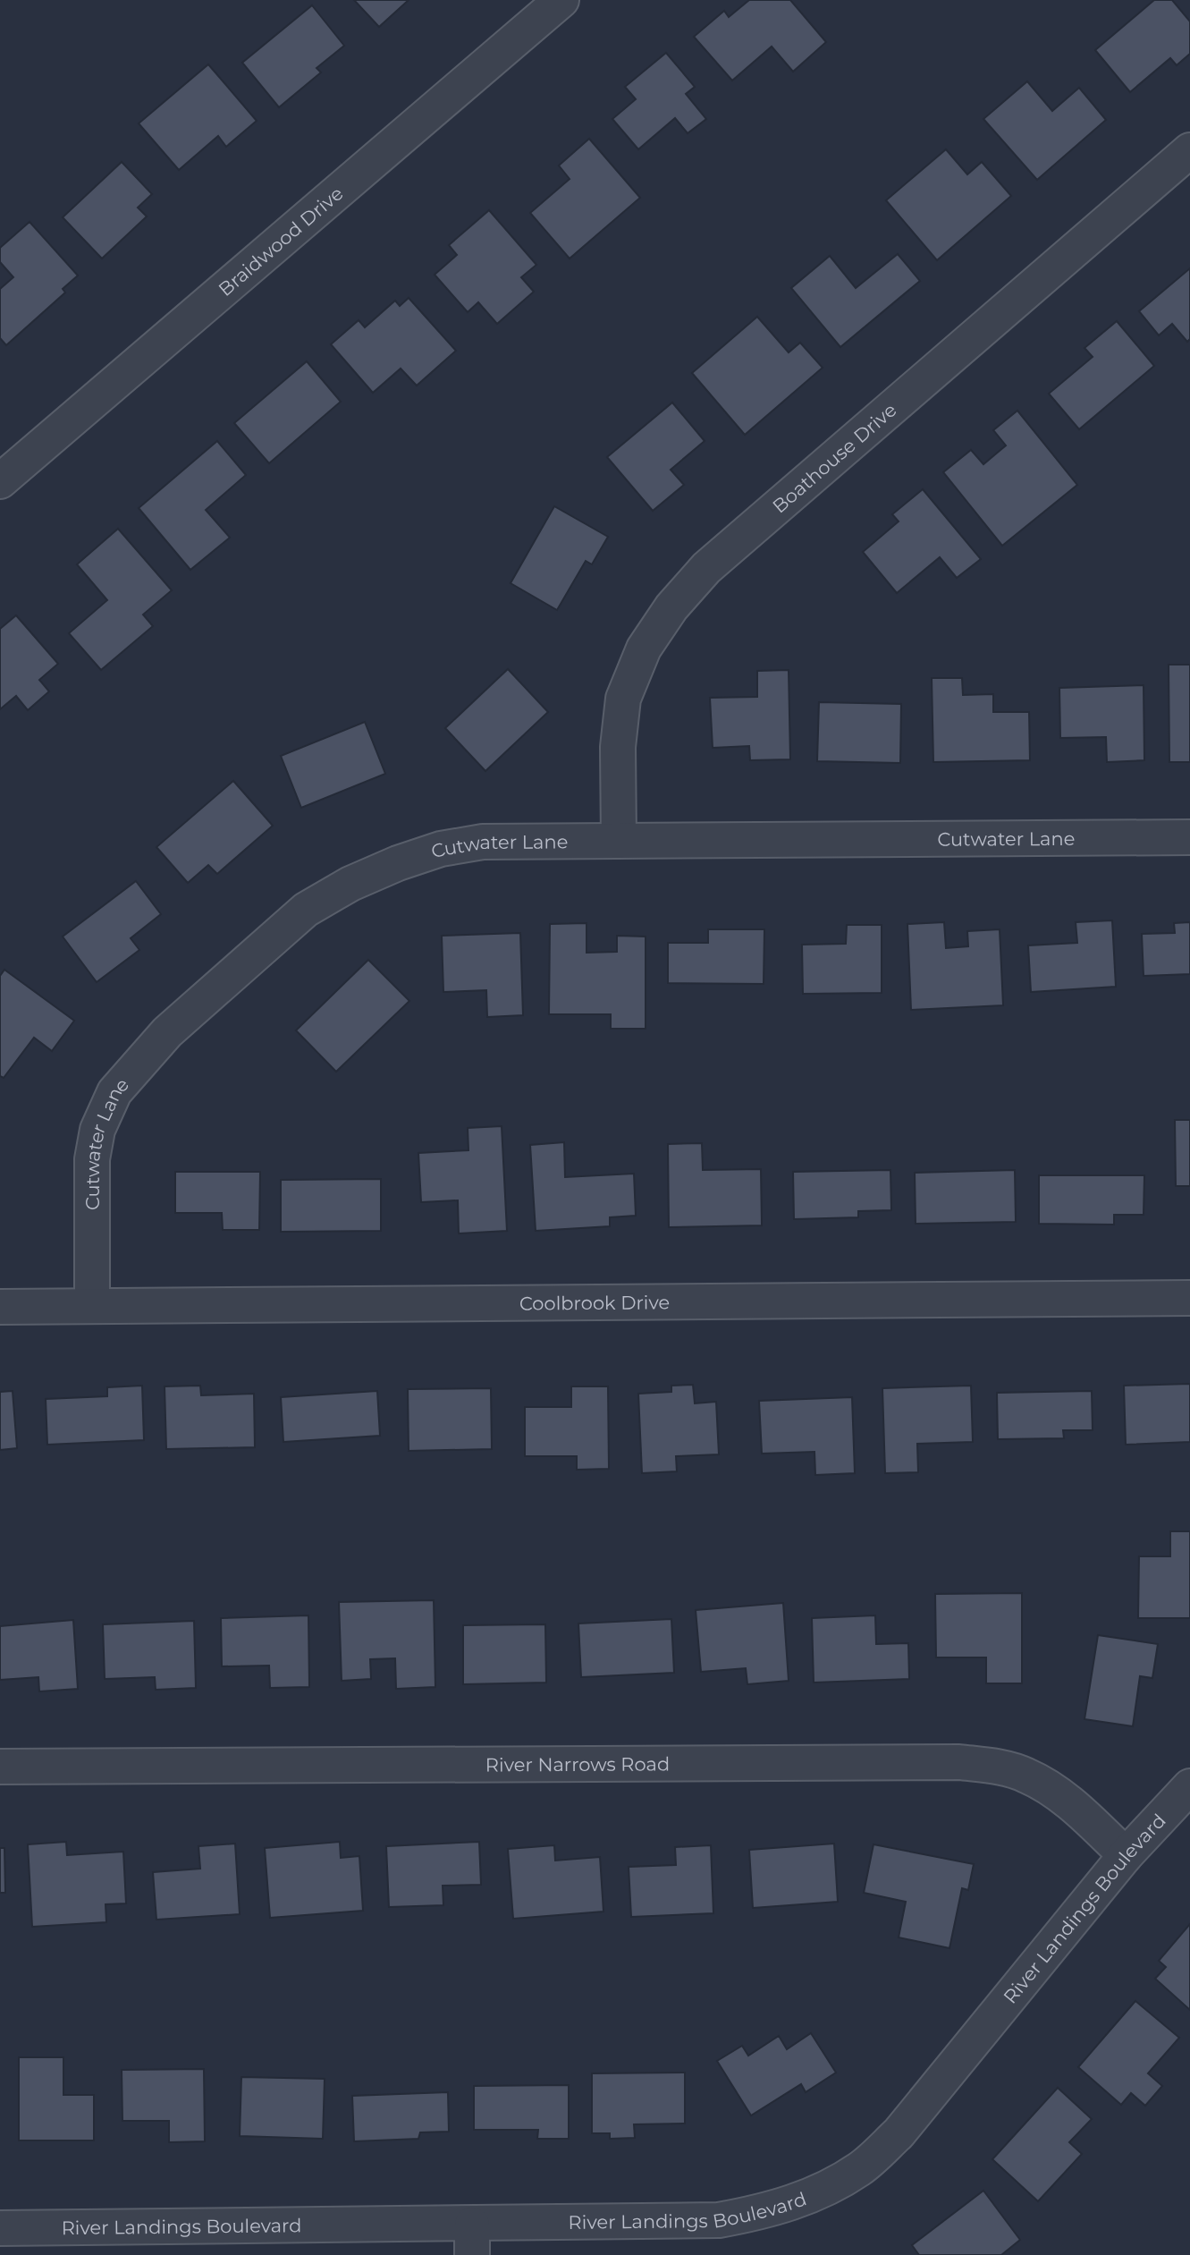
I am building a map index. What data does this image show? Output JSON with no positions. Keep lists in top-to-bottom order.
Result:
{
  "streets": {
    "street": [
      "Braidwood Drive",
      "Boathouse Drive",
      "Cutwater Lane",
      "Coolbrook Drive",
      "River Narrows Road",
      "River Landings Boulevard"
    ]
  },
  "crossings": [
    ["Boathouse Drive", "Cutwater Lane"],
    ["Cutwater Lane", "Coolbrook Drive"],
    ["River Narrows Road", "River Landings Boulevard"]
  ]
}
